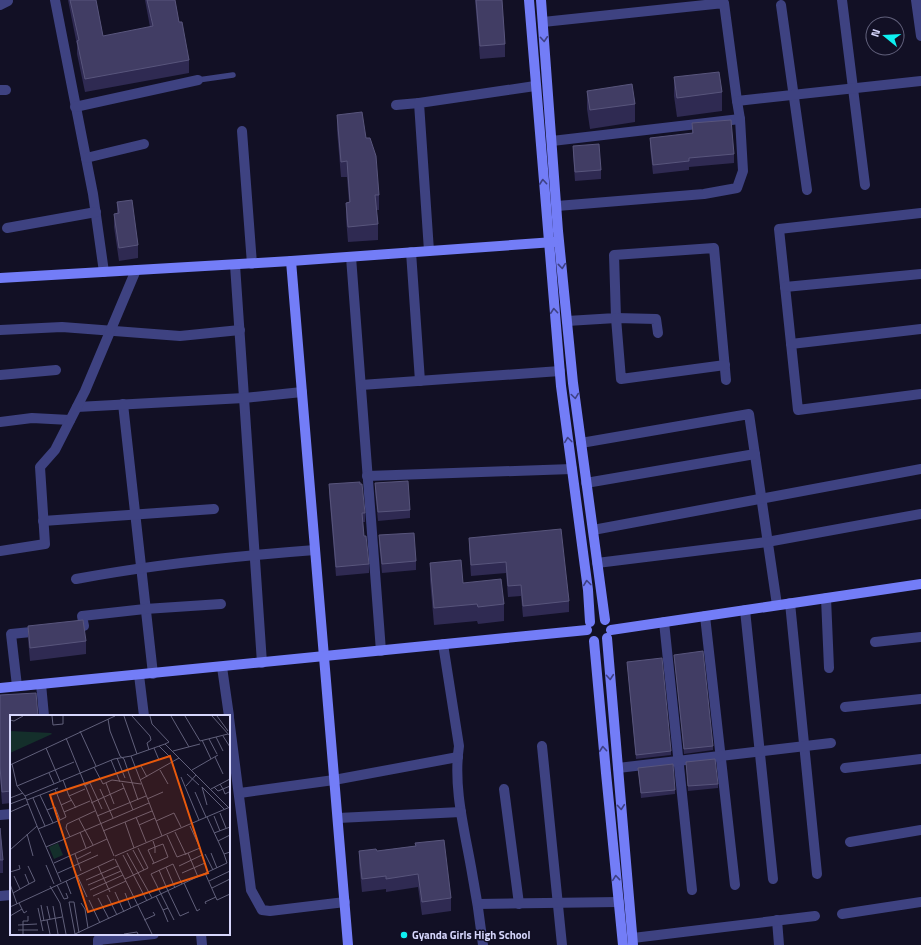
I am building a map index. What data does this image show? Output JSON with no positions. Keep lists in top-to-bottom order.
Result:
{
  "places": ["Gyanda Girls High School"],
  "north": "left"
}
